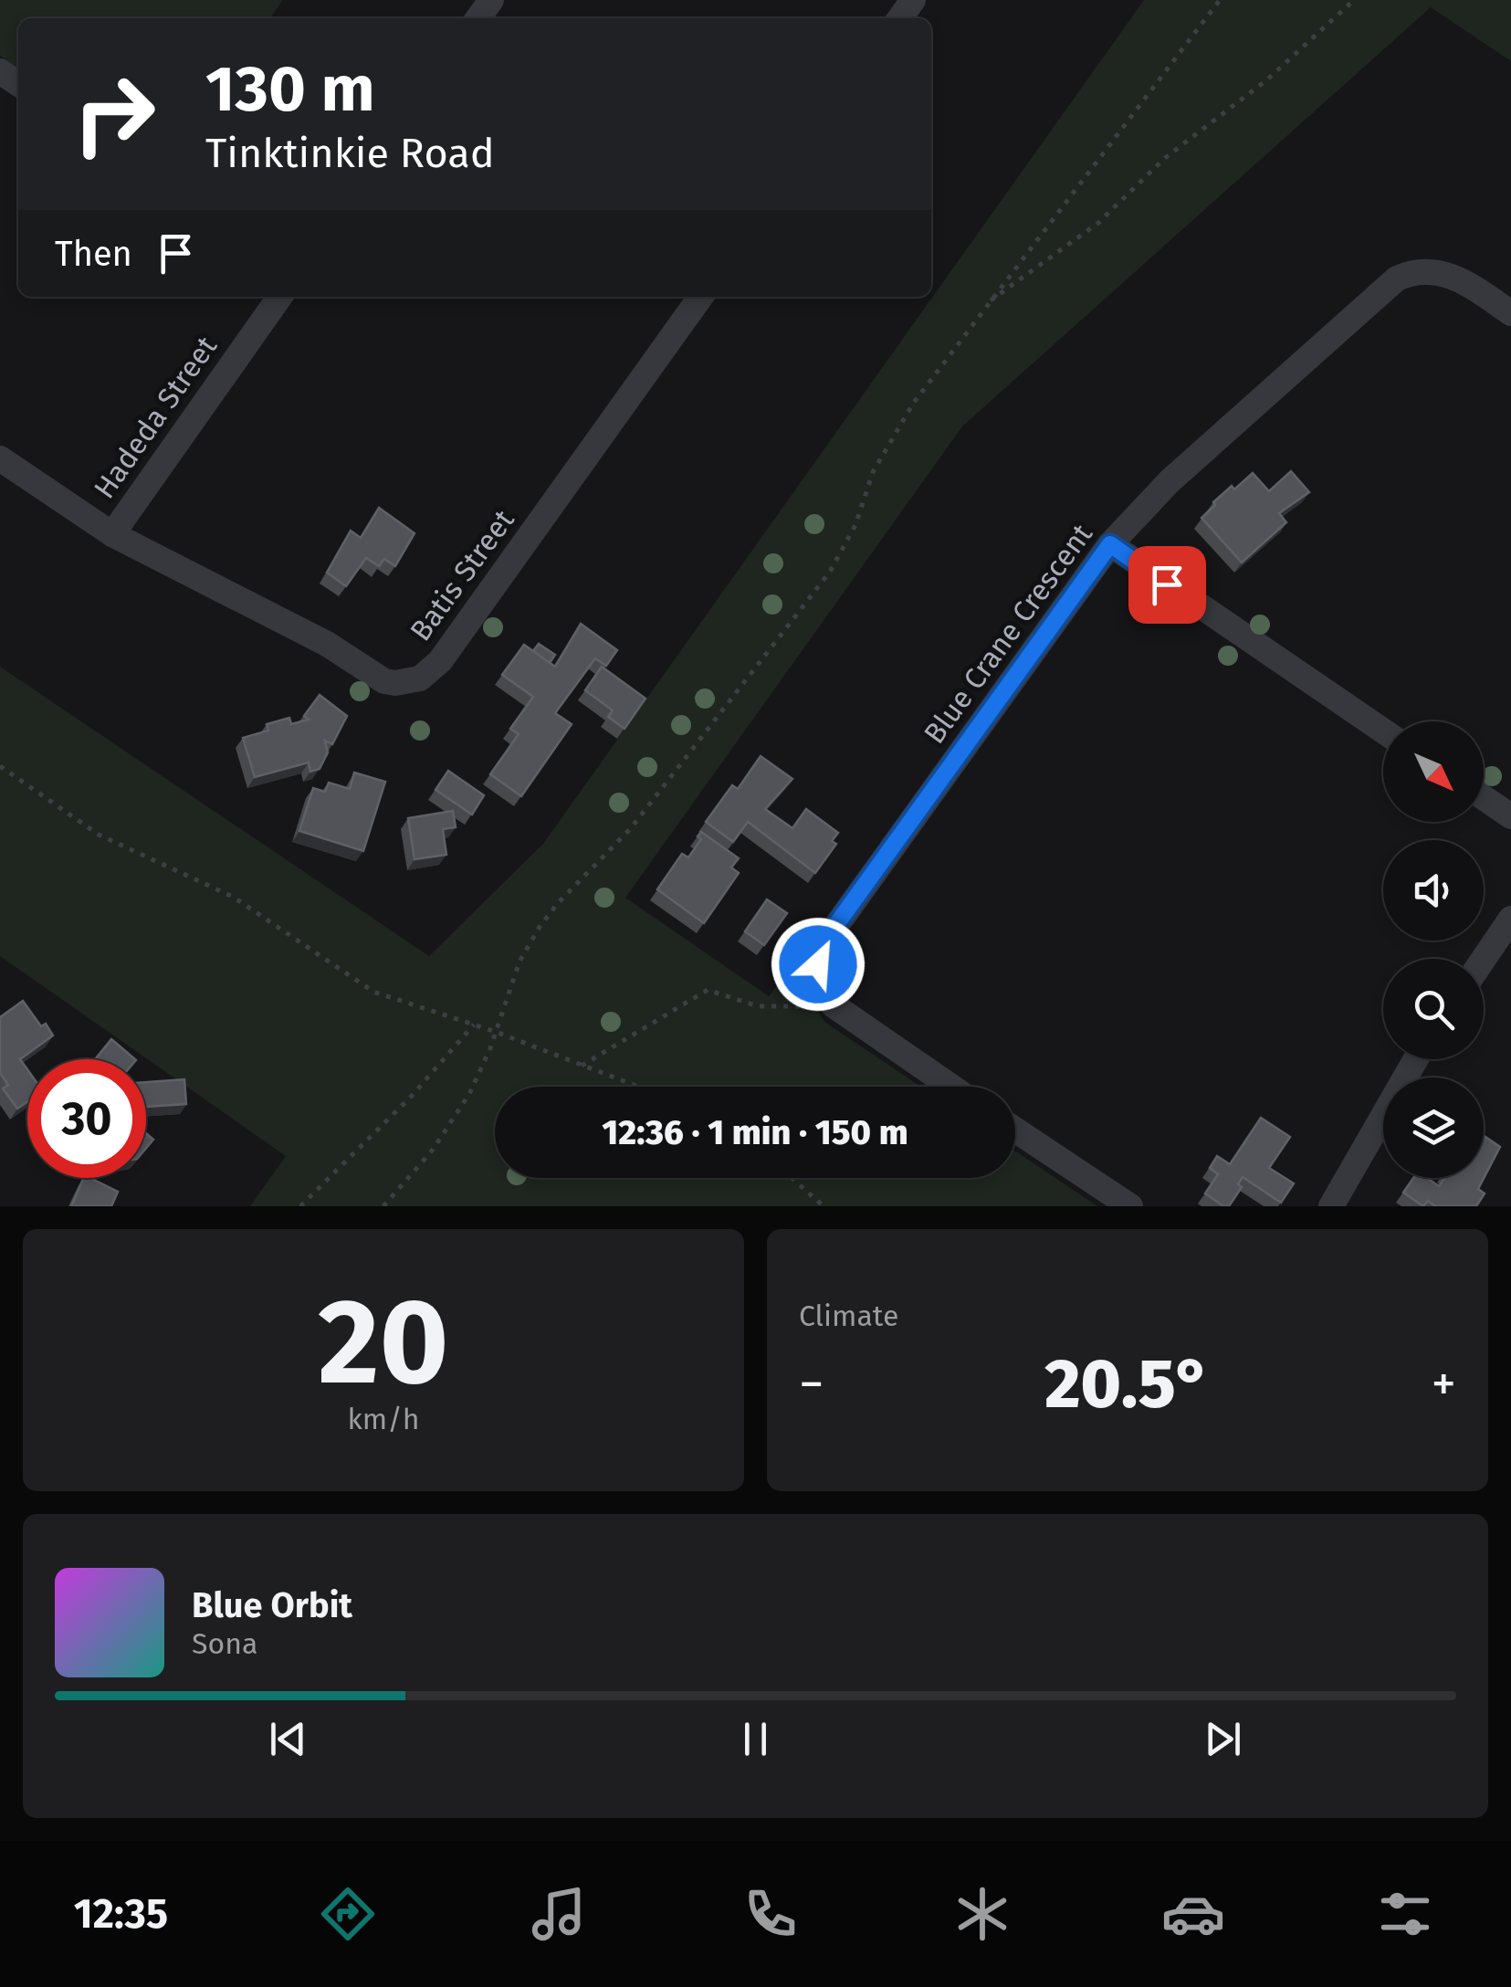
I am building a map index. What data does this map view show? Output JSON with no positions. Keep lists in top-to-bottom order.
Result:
{
  "streets": {
    "street": ["Hadeda Street", "Batis Street", "Blue Crane Crescent"]
  },
  "crossings": [
    ["Hadeda Street", "Batis Street"]
  ],
  "north": "bottom right",
  "page": {
    "turn": ["130 m", "Tinktinkie Road"],
    "then": "Then",
    "limit": "30",
    "trip": "12:36 · 1 min · 150 m",
    "tile": [
      ["20", "km/h"],
      "Climate"
    ],
    "heat": ["−", "20.5°", "+"],
    "song": ["Blue Orbit", "Sona"],
    "tabs": "12:35"
  }
}
